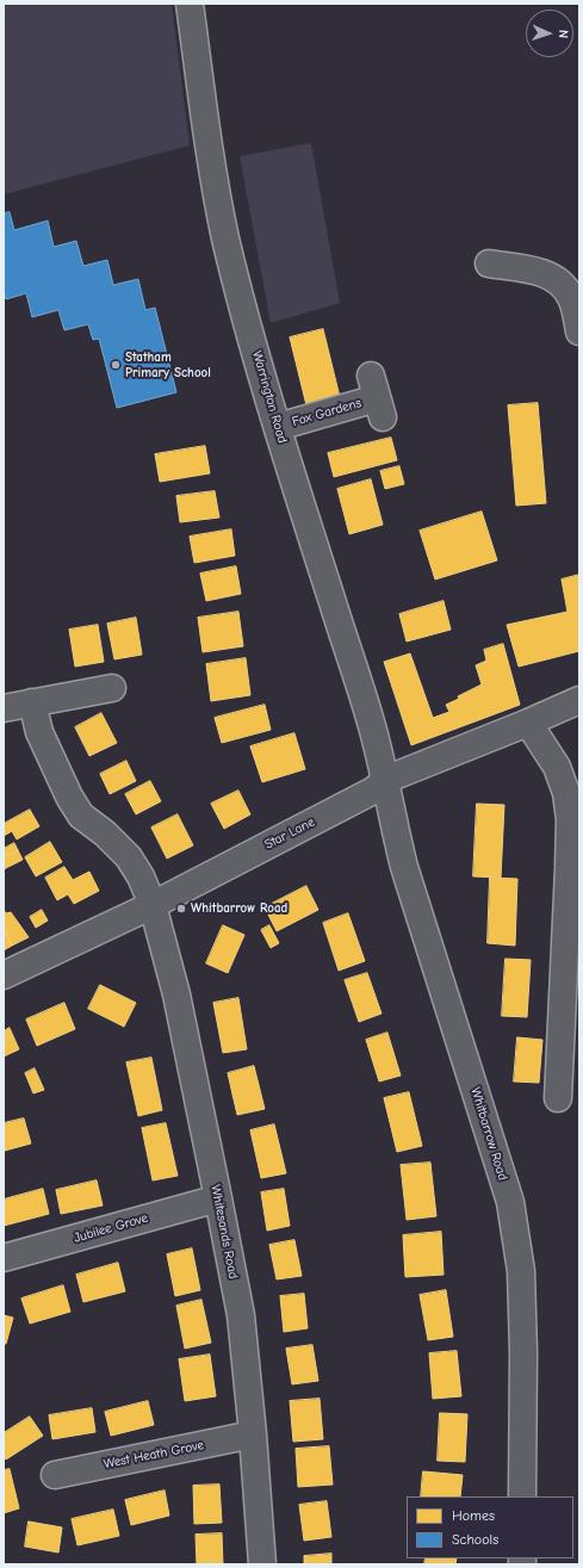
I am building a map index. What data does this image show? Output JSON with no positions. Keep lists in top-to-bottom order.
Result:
{
  "streets": {
    "street": [
      "Warrington Road",
      "Fox Gardens",
      "Star Lane",
      "Whitbarrow Road",
      "Jubilee Grove",
      "Whitesands Road",
      "West Heath Grove"
    ]
  },
  "crossings": [
    ["Warrington Road", "Fox Gardens"],
    ["Warrington Road", "Star Lane"],
    ["Warrington Road", "Whitbarrow Road"],
    ["Star Lane", "Whitbarrow Road"],
    ["Star Lane", "Whitesands Road"],
    ["Jubilee Grove", "Whitesands Road"],
    ["Whitesands Road", "West Heath Grove"]
  ],
  "places": ["Statham Primary School", "Whitbarrow Road"],
  "legend": ["Homes", "Schools"],
  "north": "right"
}
